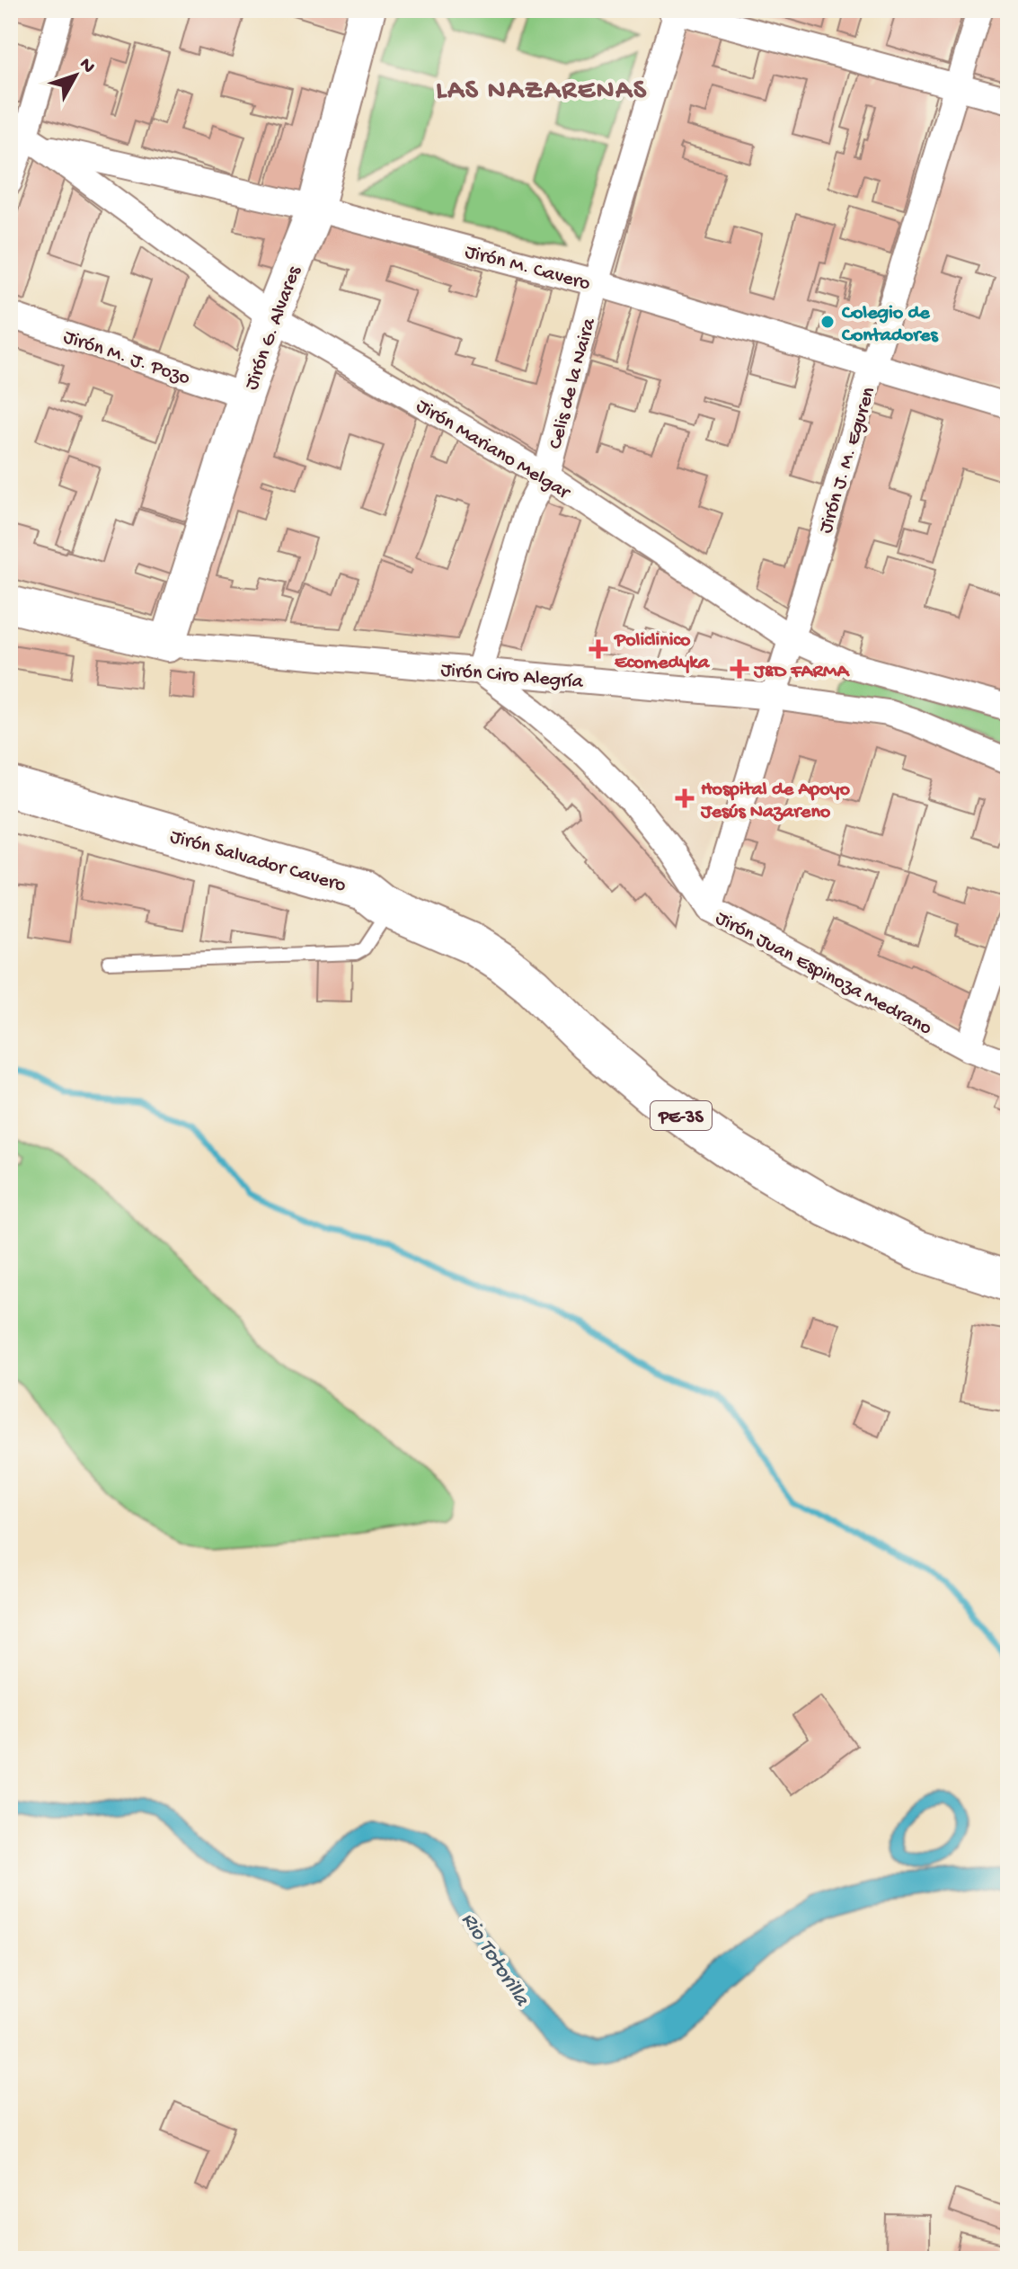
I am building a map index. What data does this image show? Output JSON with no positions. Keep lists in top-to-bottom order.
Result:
{
  "streets": {
    "highway": ["Jirón Salvador Cavero", "PE-3S"],
    "street": [
      "Jirón M. Cavero",
      "Jirón G. Alvares",
      "Jirón M. J. Pozo",
      "Celis de la Naira",
      "Jirón Mariano Melgar",
      "Jirón J. M. Eguren",
      "Jirón Ciro Alegría",
      "Jirón Juan Espinoza Medrano"
    ]
  },
  "crossings": [
    ["Jirón M. Cavero", "Jirón G. Alvares"],
    ["Jirón M. Cavero", "Celis de la Naira"],
    ["Jirón M. Cavero", "Jirón Mariano Melgar"],
    ["Jirón M. Cavero", "Jirón J. M. Eguren"],
    ["Jirón G. Alvares", "Jirón M. J. Pozo"],
    ["Jirón G. Alvares", "Jirón Mariano Melgar"],
    ["Jirón G. Alvares", "Jirón Ciro Alegría"],
    ["Celis de la Naira", "Jirón Mariano Melgar"],
    ["Celis de la Naira", "Jirón Ciro Alegría"],
    ["Celis de la Naira", "Jirón Juan Espinoza Medrano"],
    ["Jirón Mariano Melgar", "Jirón J. M. Eguren"],
    ["Jirón J. M. Eguren", "Jirón Ciro Alegría"],
    ["Jirón J. M. Eguren", "Jirón Juan Espinoza Medrano"],
    ["Jirón Ciro Alegría", "Jirón Juan Espinoza Medrano"],
    ["Jirón Salvador Cavero", "PE-3S"]
  ],
  "districts": ["LAS NAZARENAS"],
  "water": ["Rio Totorilla"],
  "places": {
    "other": ["Colegio de Contadores"],
    "health": ["Policlinico Ecomedyka", "J&D FARMA", "Hospital de Apoyo Jesús Nazareno"]
  },
  "north": "top right"
}
